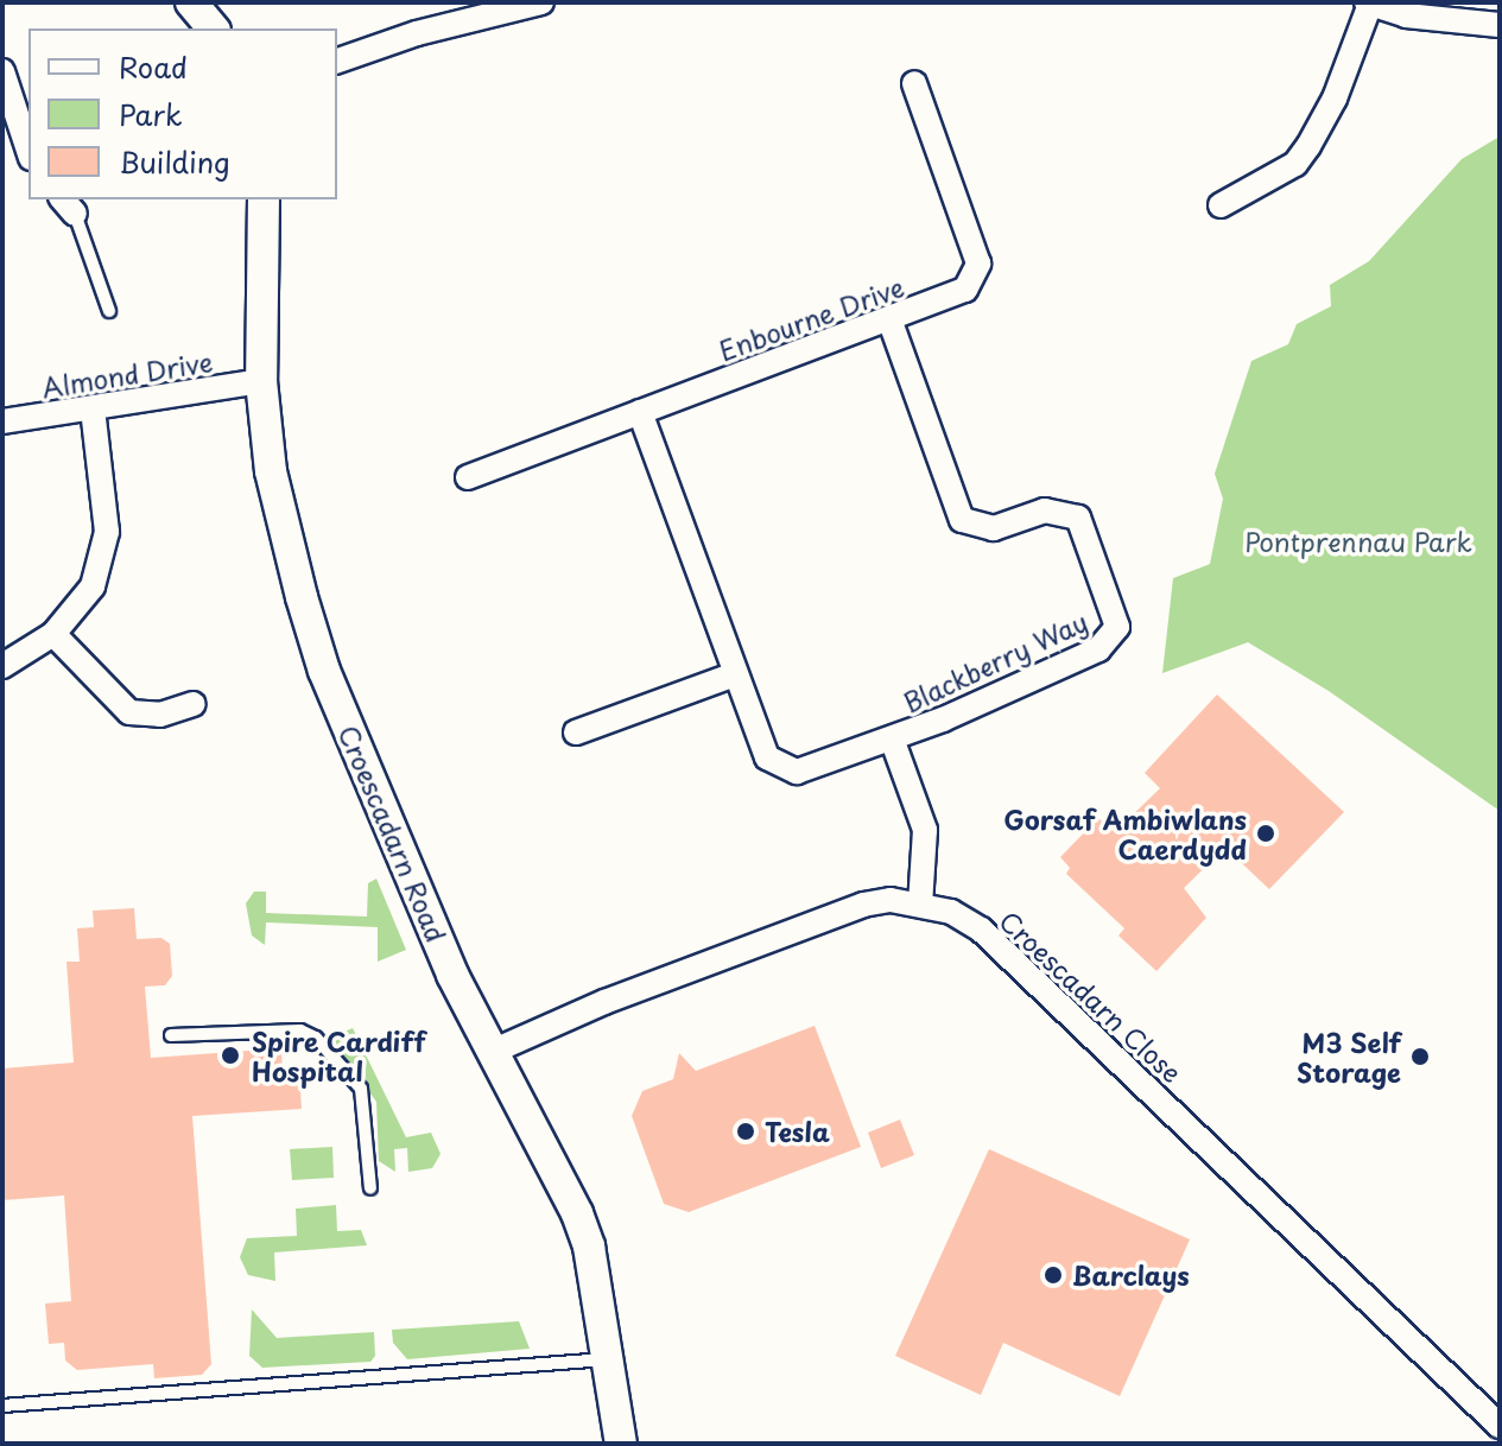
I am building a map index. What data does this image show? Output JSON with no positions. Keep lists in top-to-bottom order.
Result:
{
  "streets": {
    "street": [
      "Enbourne Drive",
      "Almond Drive",
      "Blackberry Way",
      "Croescadarn Road",
      "Croescadarn Close"
    ]
  },
  "crossings": [
    ["Enbourne Drive", "Blackberry Way"],
    ["Almond Drive", "Croescadarn Road"],
    ["Blackberry Way", "Croescadarn Close"],
    ["Croescadarn Road", "Croescadarn Close"]
  ],
  "parks": ["Pontprennau Park"],
  "places": [
    "Gorsaf Ambiwlans Caerdydd",
    "Spire Cardiff Hospital",
    "M3 Self Storage",
    "Tesla",
    "Barclays"
  ],
  "legend": ["Road", "Park", "Building"]
}
